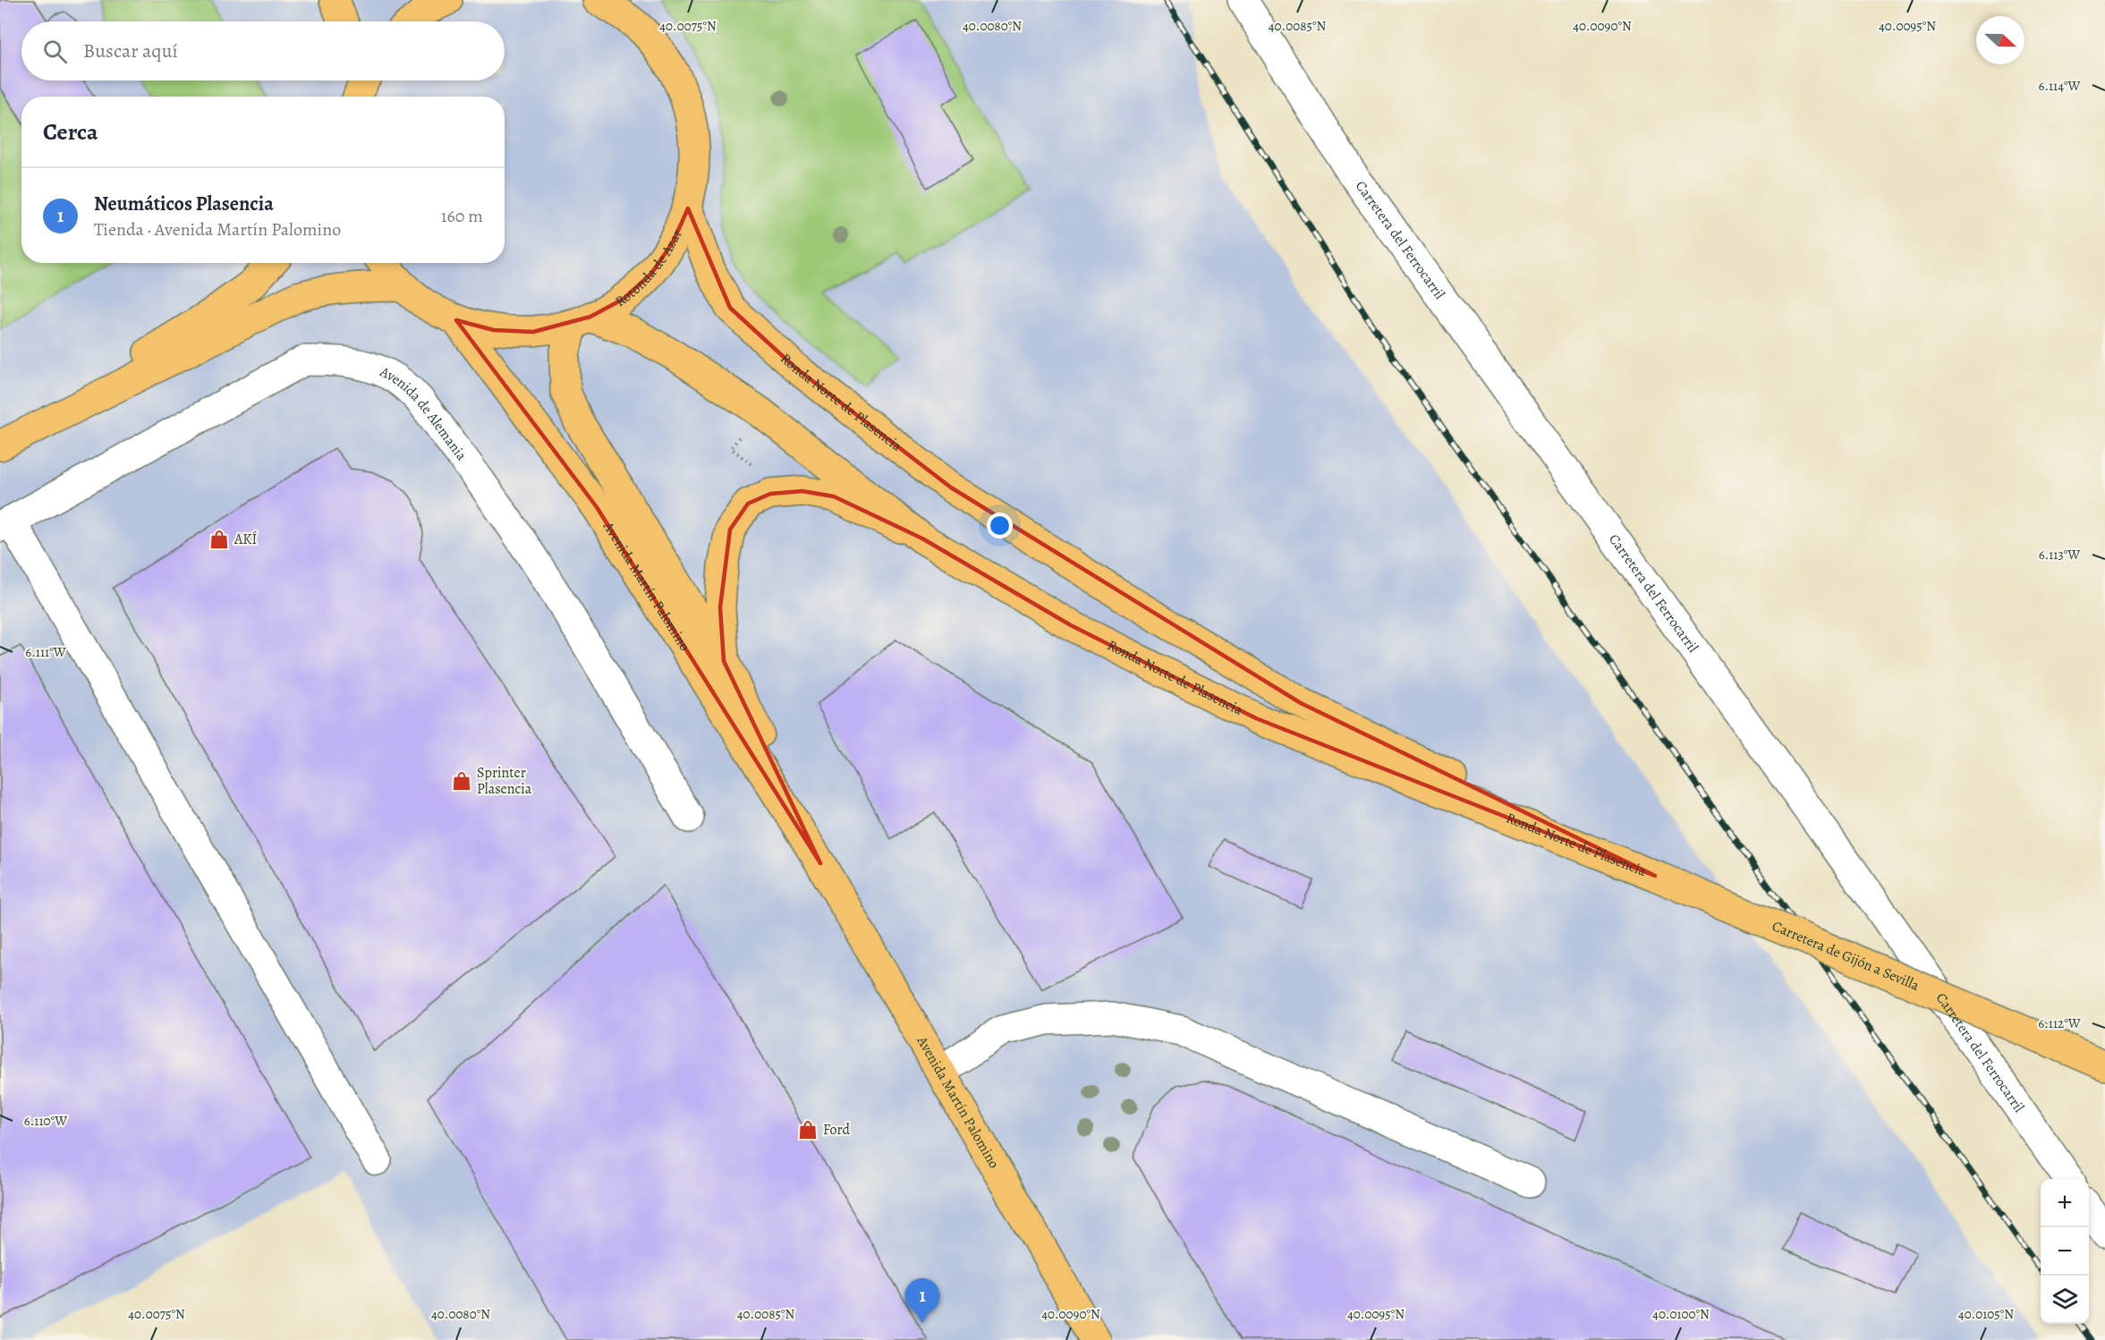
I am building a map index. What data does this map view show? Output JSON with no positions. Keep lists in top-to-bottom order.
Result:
{
  "streets": {
    "main road": [
      "Rotonda de Azar",
      "Ronda Norte de Plasencia",
      "Avenida Martín Palomino",
      "Carretera de Gijón a Sevilla"
    ],
    "street": ["Carretera del Ferrocarril", "Avenida de Alemania"]
  },
  "crossings": [
    ["Rotonda de Azar", "Ronda Norte de Plasencia"],
    ["Rotonda de Azar", "Avenida Martín Palomino"],
    ["Ronda Norte de Plasencia", "Avenida Martín Palomino"],
    ["Ronda Norte de Plasencia", "Carretera de Gijón a Sevilla"]
  ],
  "places": {
    "shop": ["AKÍ", "Sprinter Plasencia", "Ford"]
  },
  "north": "right",
  "page": {
    "search": "Buscar aquí",
    "heading": "Cerca",
    "list": [
      {
        "mark": "1",
        "name": "Neumáticos Plasencia",
        "note": "Tienda · Avenida Martín Palomino",
        "value": "160 m"
      }
    ],
    "map_buttons": ["+", "−"],
    "pins": "1"
  },
  "coordinates": [
    "40.0075°N",
    "40.0080°N",
    "40.0085°N",
    "40.0090°N",
    "40.0095°N",
    "6.114°W",
    "6.113°W",
    "6.111°W",
    "6.112°W",
    "6.110°W",
    "40.0100°N",
    "40.0105°N"
  ]
}
